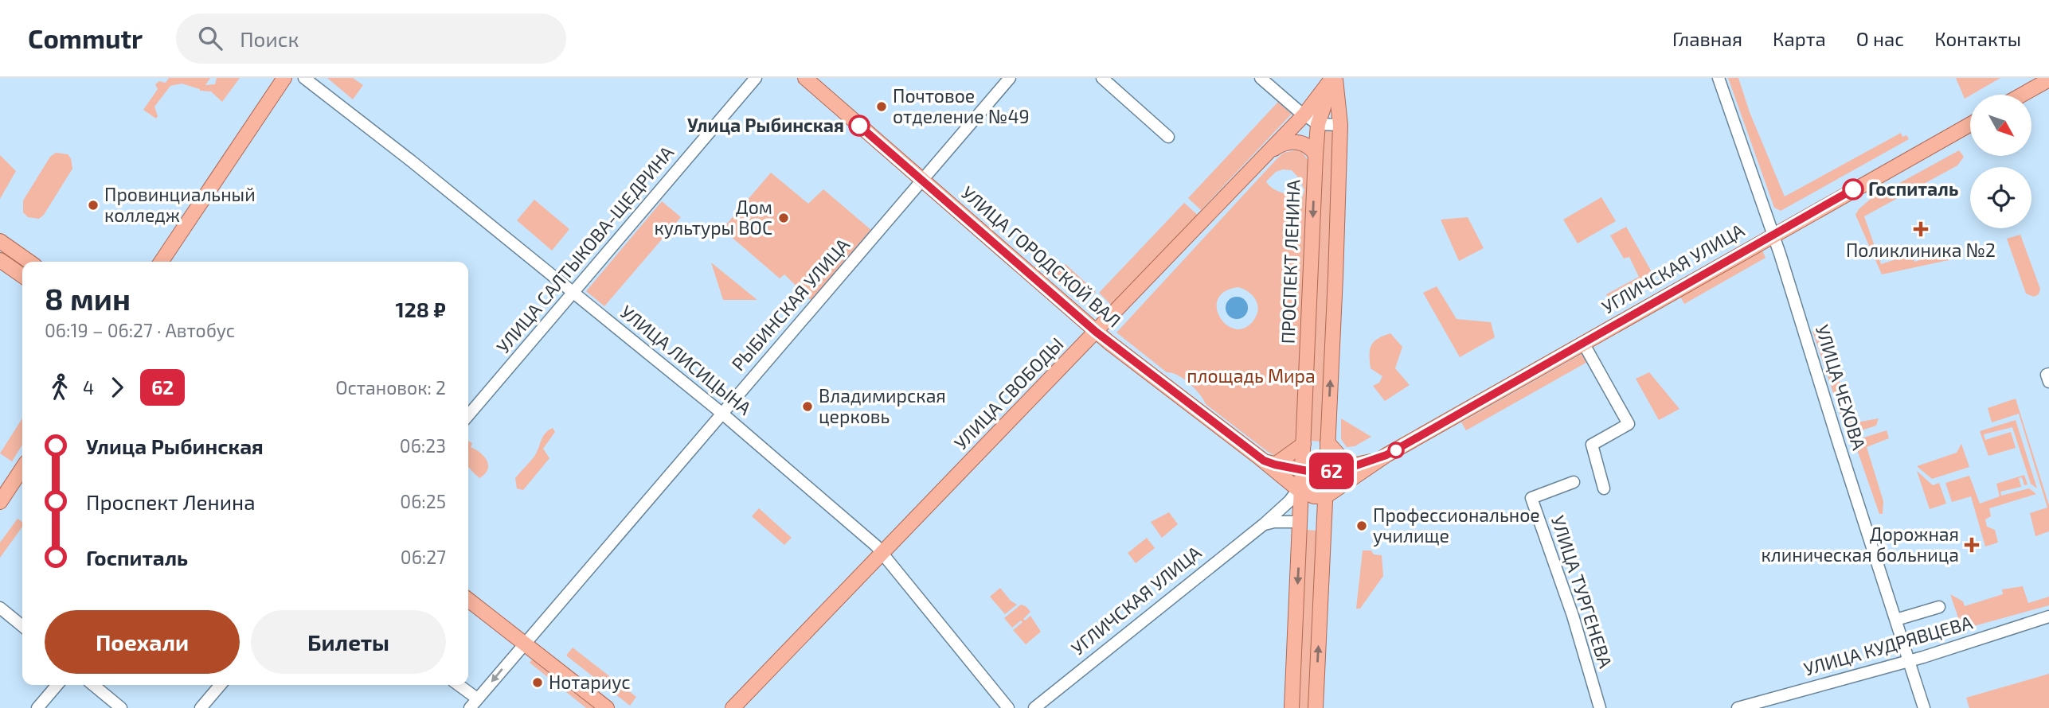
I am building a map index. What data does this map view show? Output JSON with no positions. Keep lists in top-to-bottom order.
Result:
{
  "streets": {
    "main road": [
      "УЛИЦА ГОРОДСКОЙ ВАЛ",
      "ПРОСПЕКТ ЛЕНИНА",
      "УГЛИЧСКАЯ УЛИЦА",
      "УЛИЦА СВОБОДЫ"
    ],
    "street": [
      "УЛИЦА САЛТЫКОВА-ЩЕДРИНА",
      "РЫБИНСКАЯ УЛИЦА",
      "УЛИЦА ЛИСИЦЫНА",
      "УЛИЦА ЧЕХОВА",
      "УЛИЦА ТУРГЕНЕВА",
      "УЛИЦА КУДРЯВЦЕВА"
    ]
  },
  "crossings": [
    ["УЛИЦА САЛТЫКОВА-ЩЕДРИНА", "УЛИЦА ЛИСИЦЫНА"],
    ["УЛИЦА ГОРОДСКОЙ ВАЛ", "ПРОСПЕКТ ЛЕНИНА"],
    ["УЛИЦА ГОРОДСКОЙ ВАЛ", "УГЛИЧСКАЯ УЛИЦА"],
    ["УЛИЦА ГОРОДСКОЙ ВАЛ", "РЫБИНСКАЯ УЛИЦА"],
    ["УЛИЦА ГОРОДСКОЙ ВАЛ", "УЛИЦА СВОБОДЫ"],
    ["ПРОСПЕКТ ЛЕНИНА", "УГЛИЧСКАЯ УЛИЦА"],
    ["ПРОСПЕКТ ЛЕНИНА", "УЛИЦА СВОБОДЫ"],
    ["УГЛИЧСКАЯ УЛИЦА", "УЛИЦА ЧЕХОВА"],
    ["РЫБИНСКАЯ УЛИЦА", "УЛИЦА ЛИСИЦЫНА"],
    ["УЛИЦА ЛИСИЦЫНА", "УЛИЦА СВОБОДЫ"],
    ["УЛИЦА ЧЕХОВА", "УЛИЦА КУДРЯВЦЕВА"]
  ],
  "parks": ["площадь Мира"],
  "places": {
    "other": [
      "Почтовое отделение №49",
      "Улица Рыбинская",
      "Госпиталь",
      "Провинциальный колледж",
      "Дом культуры ВОС",
      "Владимирская церковь",
      "Профессиональное училище",
      "Нотариус"
    ],
    "health": ["Поликлиника №2", "Дорожная клиническая больница"]
  },
  "lines": ["bus line 62"],
  "north": "bottom right",
  "page": {
    "header": "Commutr",
    "search": "Поиск",
    "nav": [
      "Главная",
      "Карта",
      "О нас",
      "Контакты"
    ],
    "on_map": "62",
    "heading": ["8 мин", "06:19 – 06:27 · Автобус", "128 ₽"],
    "legs": ["4", "62", "Остановок: 2"],
    "list": [
      {
        "name": "Улица Рыбинская",
        "value": "06:23"
      },
      {
        "name": "Проспект Ленина",
        "value": "06:25"
      },
      {
        "name": "Госпиталь",
        "value": "06:27"
      }
    ],
    "buttons": ["Поехали", "Билеты"]
  }
}
